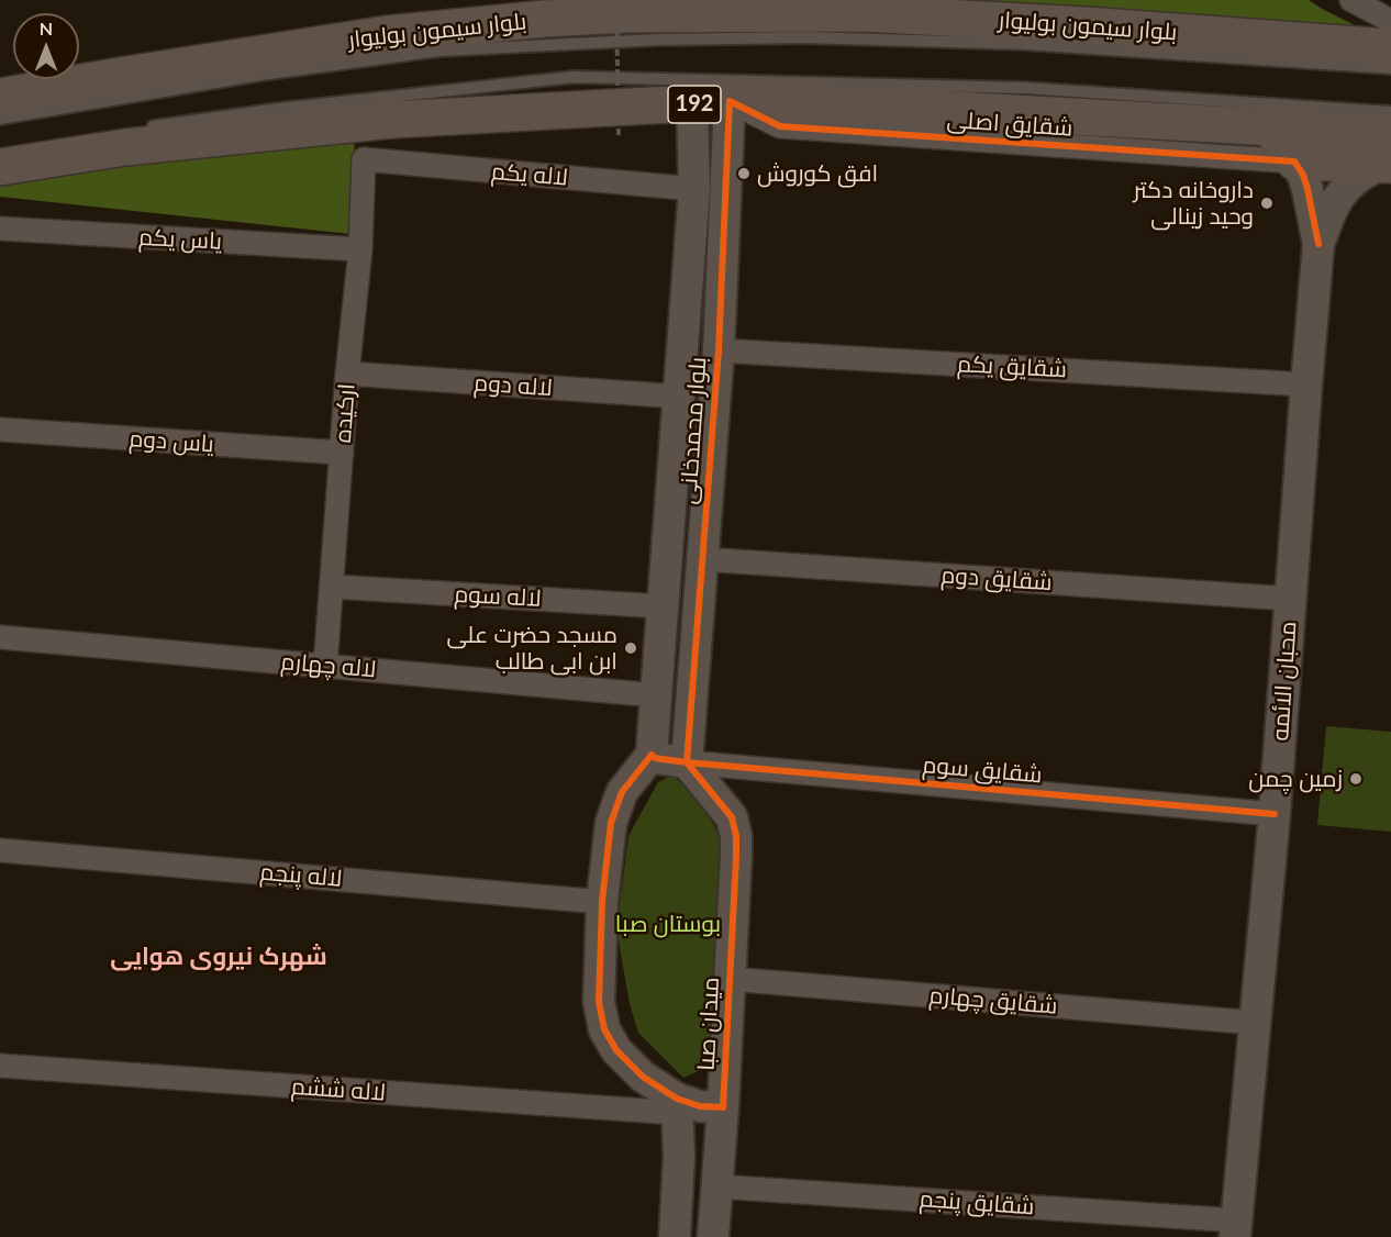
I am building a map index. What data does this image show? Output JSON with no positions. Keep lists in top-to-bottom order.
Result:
{
  "streets": {
    "main road": ["بلوار سیمون بولیوار", "192"],
    "street": [
      "شقایق اصلی",
      "لاله یکم",
      "یاس یکم",
      "شقایق یکم",
      "لاله دوم",
      "ارکیده",
      "بلوار محمدخانی",
      "یاس دوم",
      "شقایق دوم",
      "لاله سوم",
      "لاله چهارم",
      "محبان الائمه",
      "شقایق سوم",
      "لاله پنجم",
      "شقایق چهارم",
      "میدان صبا",
      "لاله ششم",
      "شقایق پنجم"
    ]
  },
  "crossings": [
    ["192", "شقایق اصلی"],
    ["192", "بلوار محمدخانی"],
    ["192", "محبان الائمه"],
    ["شقایق اصلی", "بلوار محمدخانی"],
    ["شقایق اصلی", "محبان الائمه"],
    ["لاله یکم", "ارکیده"],
    ["لاله یکم", "بلوار محمدخانی"],
    ["یاس یکم", "ارکیده"],
    ["شقایق یکم", "بلوار محمدخانی"],
    ["شقایق یکم", "محبان الائمه"],
    ["لاله دوم", "ارکیده"],
    ["لاله دوم", "بلوار محمدخانی"],
    ["ارکیده", "یاس دوم"],
    ["ارکیده", "لاله سوم"],
    ["ارکیده", "لاله چهارم"],
    ["بلوار محمدخانی", "شقایق دوم"],
    ["بلوار محمدخانی", "لاله سوم"],
    ["بلوار محمدخانی", "لاله چهارم"],
    ["بلوار محمدخانی", "شقایق سوم"],
    ["بلوار محمدخانی", "میدان صبا"],
    ["شقایق دوم", "محبان الائمه"],
    ["محبان الائمه", "شقایق سوم"],
    ["محبان الائمه", "شقایق چهارم"],
    ["محبان الائمه", "شقایق پنجم"],
    ["شقایق سوم", "میدان صبا"],
    ["لاله پنجم", "میدان صبا"],
    ["شقایق چهارم", "میدان صبا"],
    ["میدان صبا", "لاله ششم"]
  ],
  "districts": ["شهرک نیروی هوایی"],
  "parks": ["بوستان صبا"],
  "places": [
    "افق کوروش",
    "داروخانه دکتر وحید زینالی",
    "مسجد حضرت علی ابن ابی طالب",
    "زمین چمن"
  ],
  "north": "top"
}
